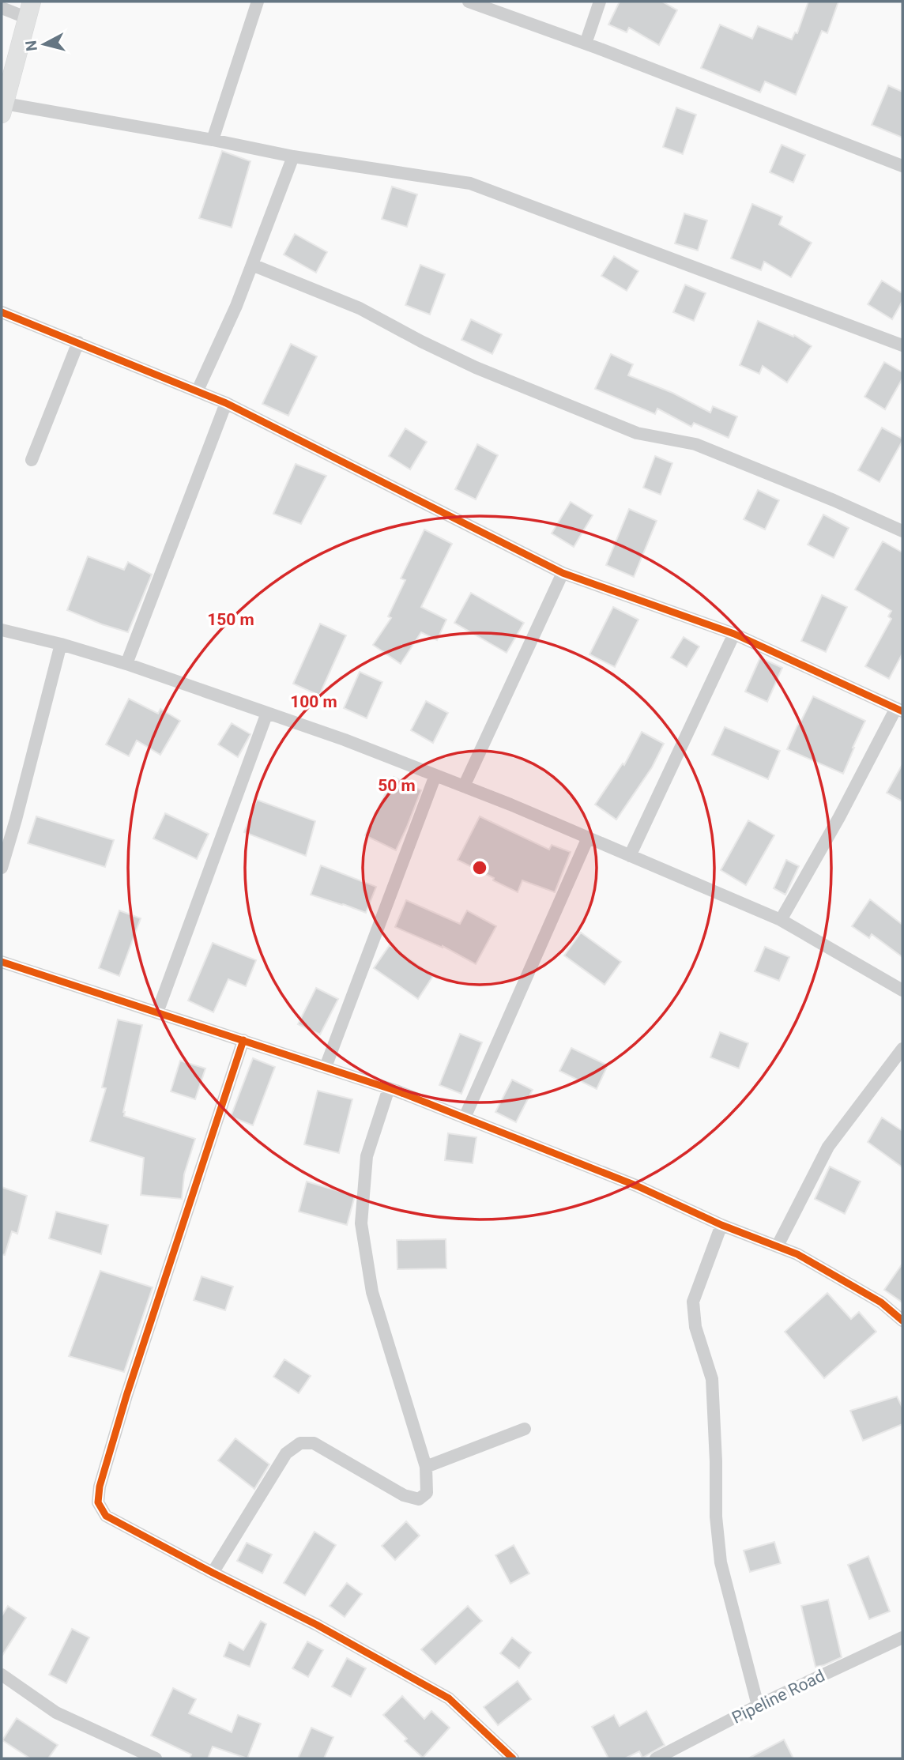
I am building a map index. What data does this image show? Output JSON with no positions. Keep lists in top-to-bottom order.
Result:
{
  "streets": {
    "street": ["Pipeline Road"]
  },
  "north": "left",
  "rings": ["150 m", "100 m", "50 m"]
}
